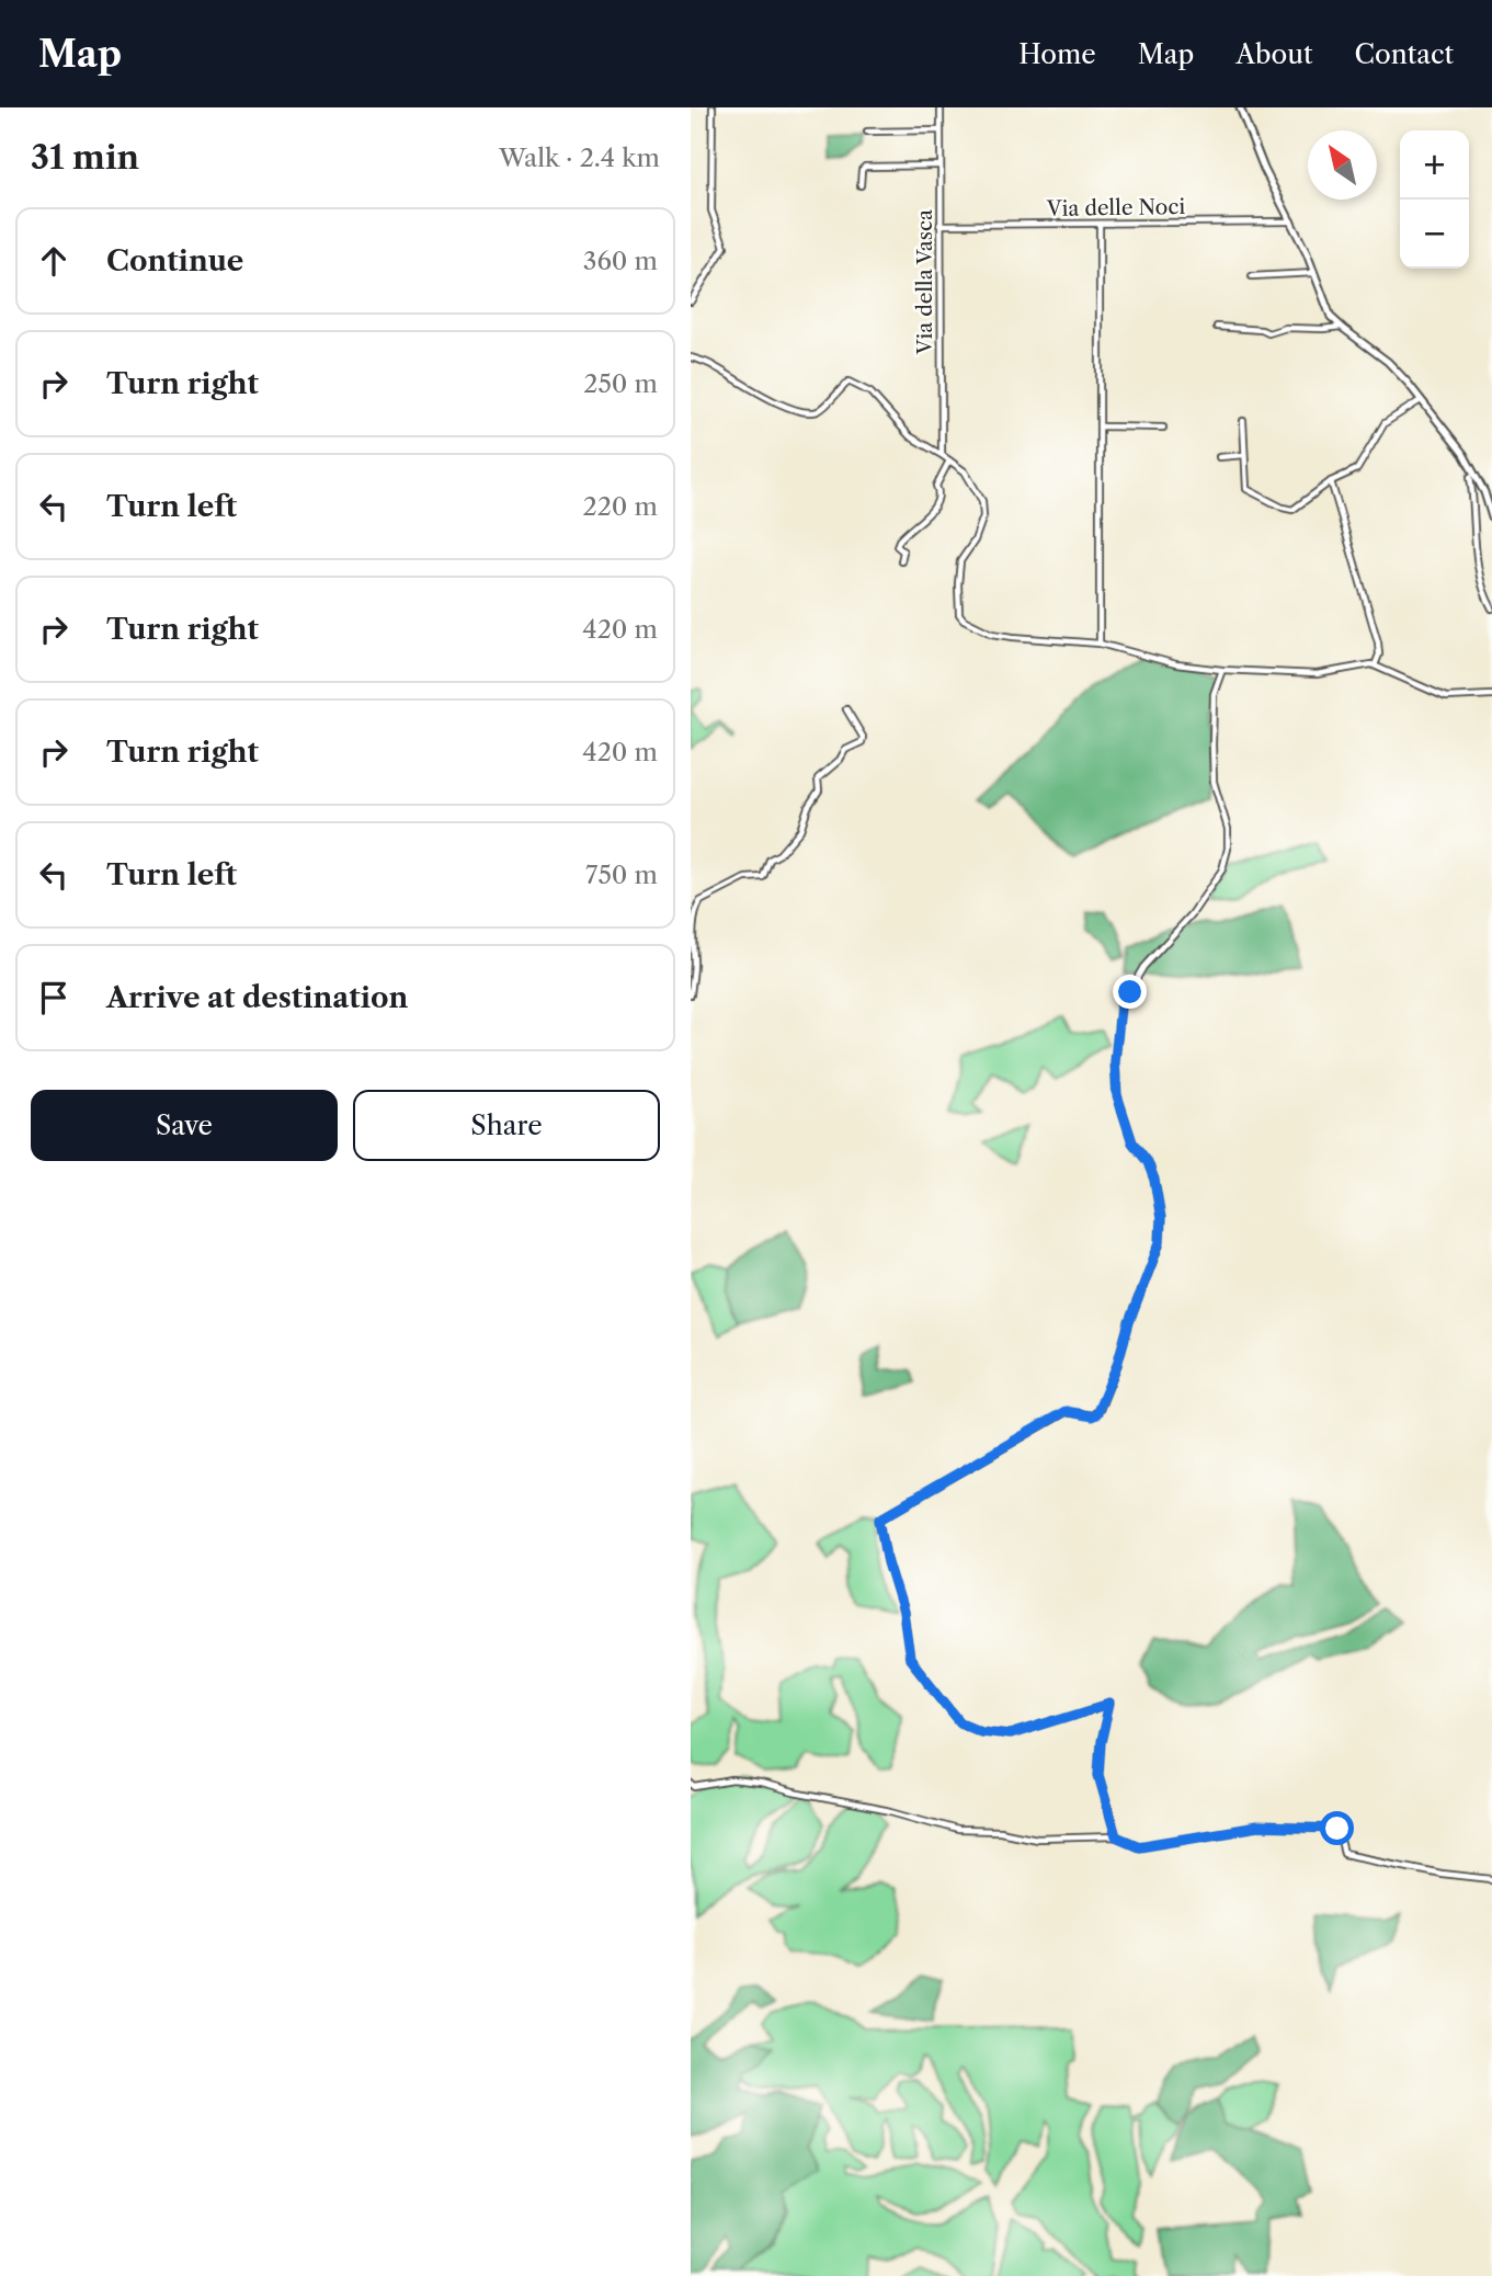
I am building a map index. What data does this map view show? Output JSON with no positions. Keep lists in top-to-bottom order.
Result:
{
  "streets": {
    "street": ["Via delle Noci", "Via della Vasca"]
  },
  "crossings": [
    ["Via delle Noci", "Via della Vasca"]
  ],
  "north": "top left",
  "page": {
    "header": "Map",
    "nav": [
      "Home",
      "Map",
      "About",
      "Contact"
    ],
    "heading": ["31 min", "Walk · 2.4 km"],
    "map_buttons": ["+", "−"],
    "list": [
      ["Continue", "360 m"],
      ["Turn right", "250 m"],
      ["Turn left", "220 m"],
      ["Turn right", "420 m"],
      ["Turn right", "420 m"],
      ["Turn left", "750 m"],
      "Arrive at destination"
    ],
    "buttons": ["Save", "Share"]
  }
}
